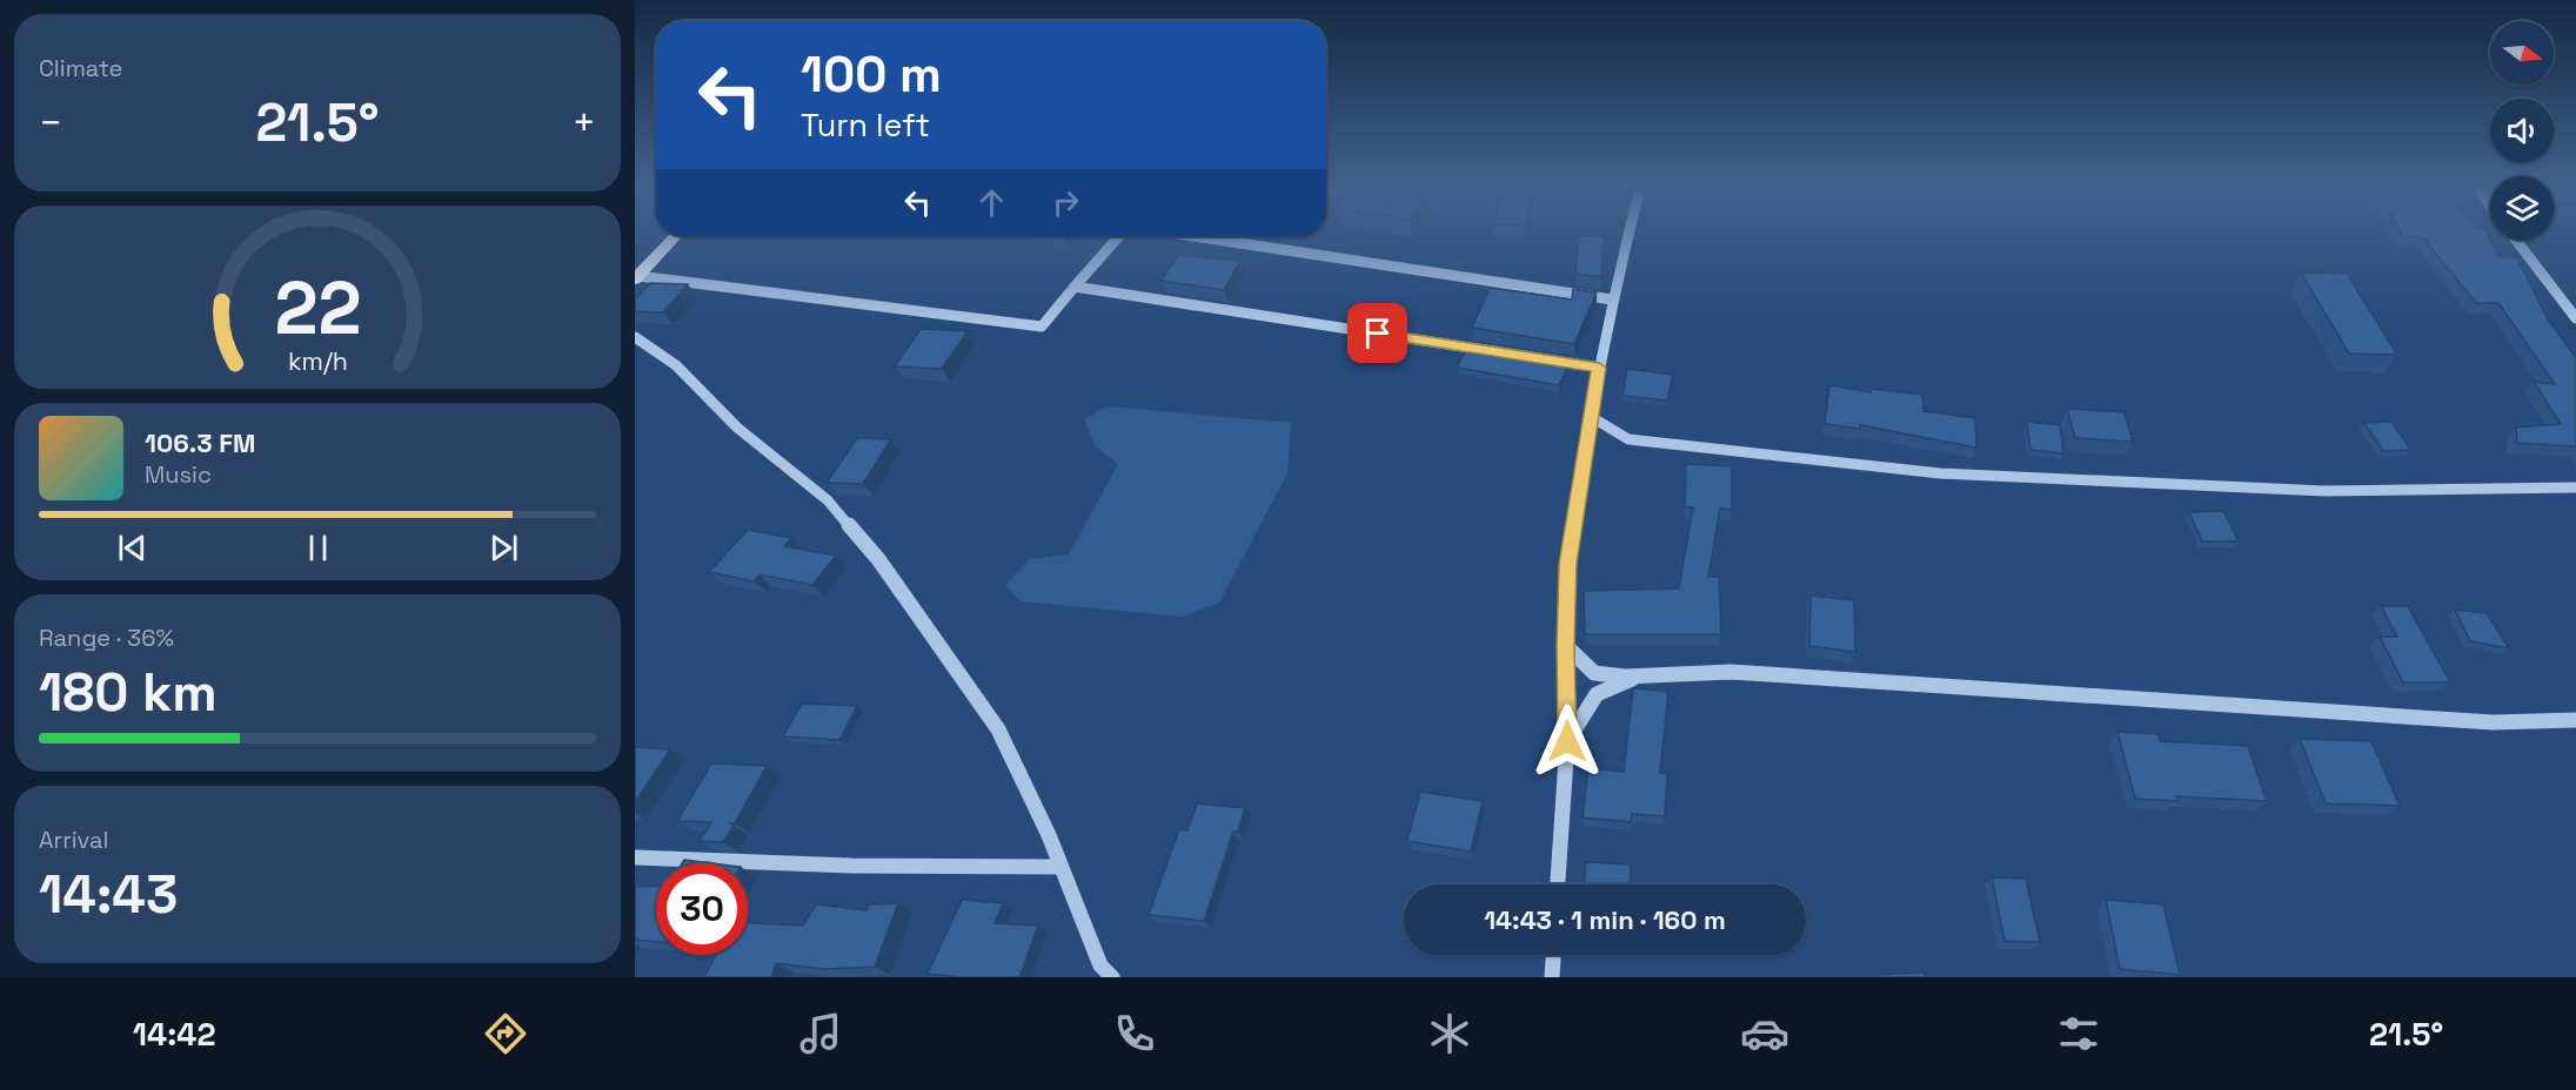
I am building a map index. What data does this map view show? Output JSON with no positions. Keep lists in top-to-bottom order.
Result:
{
  "north": "right",
  "page": {
    "tile": [
      "Climate",
      ["Range · 36%", "180 km"],
      ["Arrival", "14:43"]
    ],
    "turn": ["100 m", "Turn left"],
    "heat": ["−", "21.5°", "+"],
    "song": ["106.3 FM", "Music"],
    "limit": "30",
    "trip": "14:43 · 1 min · 160 m",
    "tabs": ["14:42", "21.5°"],
    "gauge": ["22", "km/h"]
  }
}
